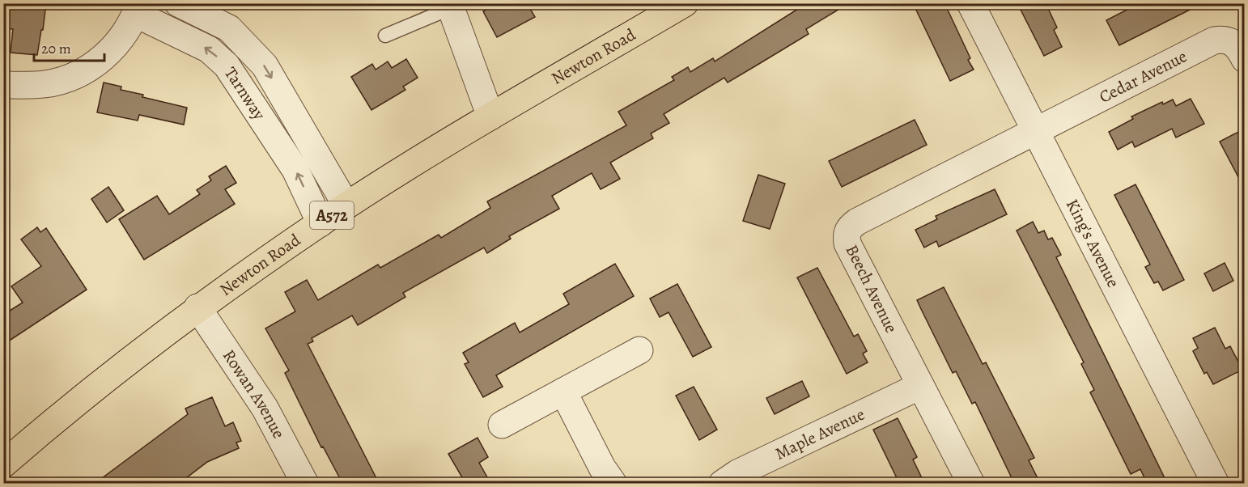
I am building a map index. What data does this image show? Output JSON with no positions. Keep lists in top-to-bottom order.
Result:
{
  "streets": {
    "main road": ["Newton Road", "A572"],
    "street": [
      "Cedar Avenue",
      "Tarnway",
      "King's Avenue",
      "Beech Avenue",
      "Rowan Avenue",
      "Maple Avenue"
    ]
  },
  "crossings": [
    ["Newton Road", "Tarnway"],
    ["Newton Road", "Rowan Avenue"],
    ["Cedar Avenue", "King's Avenue"],
    ["Cedar Avenue", "Beech Avenue"],
    ["King's Avenue", "Beech Avenue"],
    ["Beech Avenue", "Maple Avenue"]
  ],
  "scale_bar": "20 m"
}
